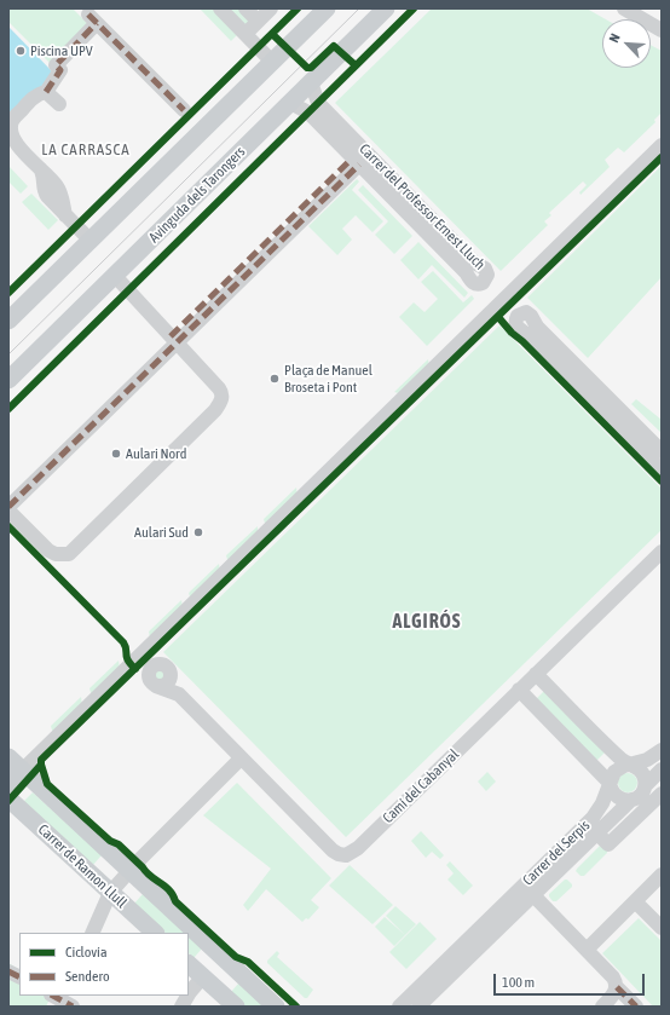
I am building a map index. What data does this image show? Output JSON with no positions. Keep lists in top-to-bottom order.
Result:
{
  "streets": {
    "main road": ["Avinguda dels Tarongers", "Carrer de Ramon Llull"],
    "street": ["Carrer del Professor Ernest Lluch", "Camí del Cabanyal", "Carrer del Serpis"]
  },
  "crossings": [
    ["Avinguda dels Tarongers", "Carrer del Professor Ernest Lluch"]
  ],
  "districts": ["LA CARRASCA", "ALGIRÓS"],
  "places": [
    "Piscina UPV",
    "Plaça de Manuel Broseta i Pont",
    "Aulari Nord",
    "Aulari Sud"
  ],
  "legend": ["Ciclovía", "Sendero"],
  "scale_bar": "100 m",
  "north": "top left"
}
